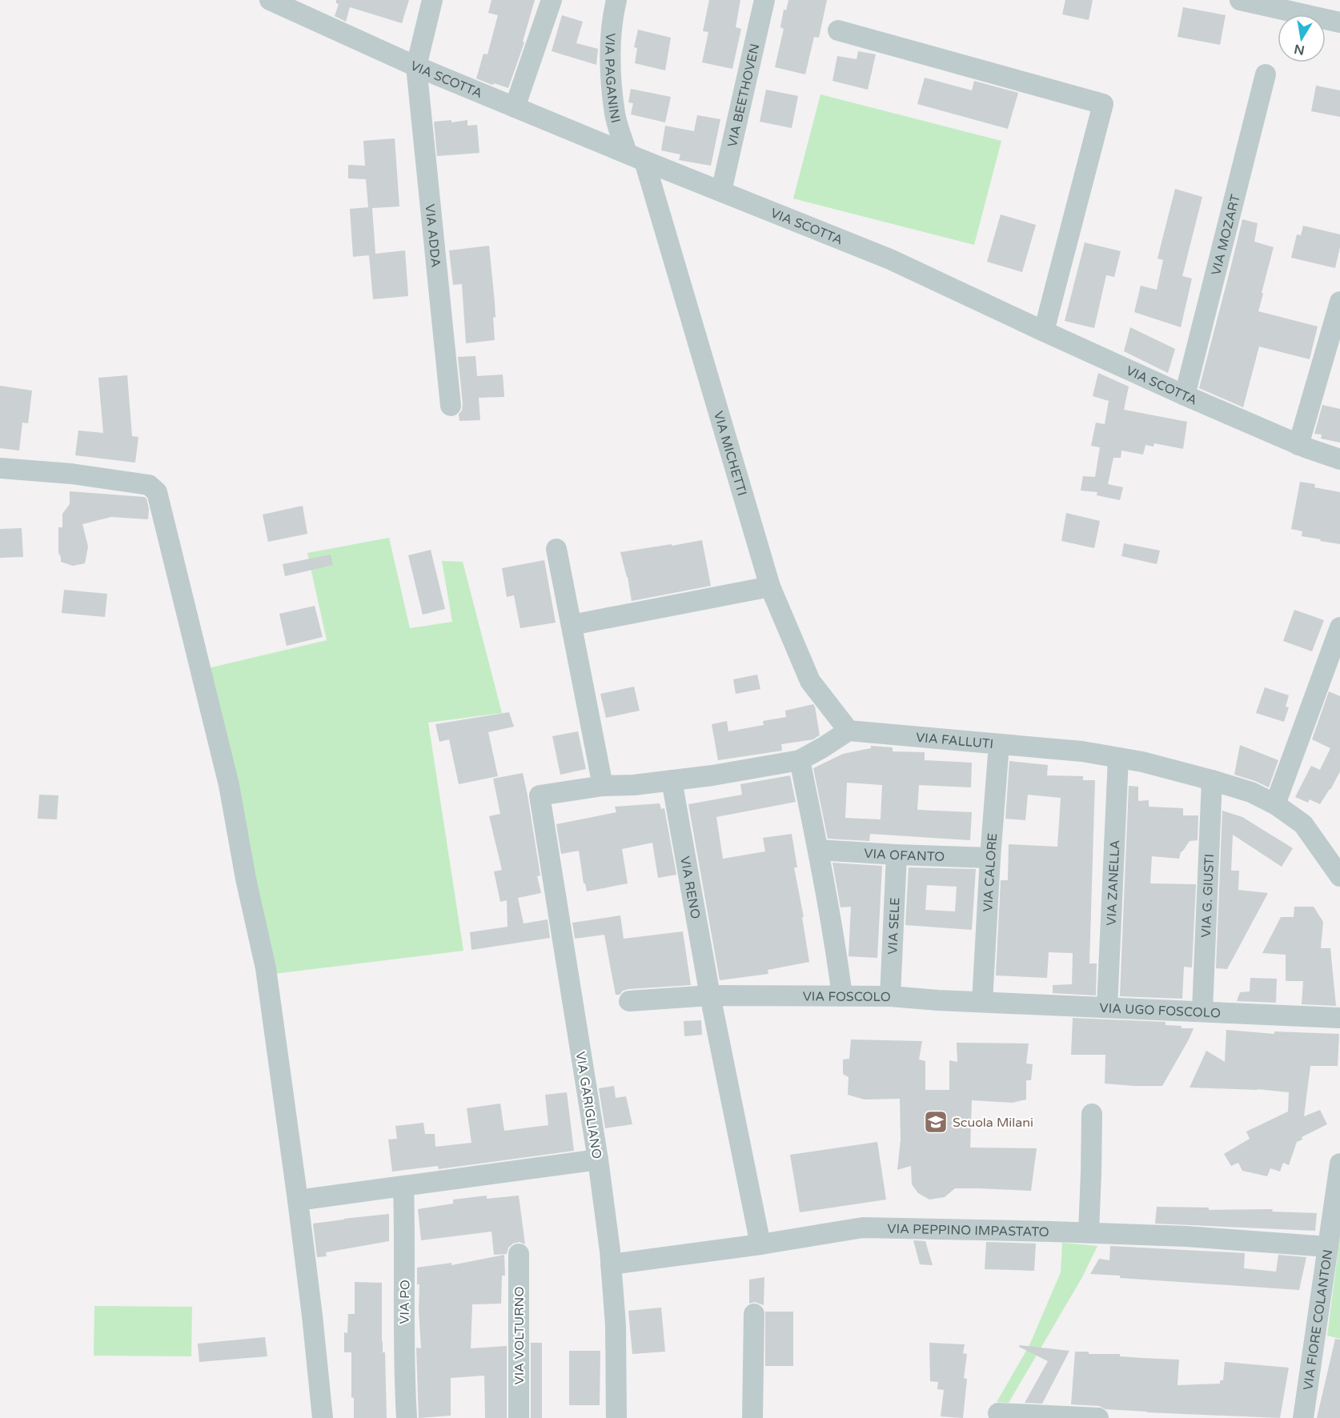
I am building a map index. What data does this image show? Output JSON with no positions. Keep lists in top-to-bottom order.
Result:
{
  "streets": {
    "street": [
      "VIA PAGANINI",
      "VIA SCOTTA",
      "VIA BEETHOVEN",
      "VIA MOZART",
      "VIA ADDA",
      "VIA MICHETTI",
      "VIA FALLUTI",
      "VIA OFANTO",
      "VIA CALORE",
      "VIA ZANELLA",
      "VIA RENO",
      "VIA G. GIUSTI",
      "VIA SELE",
      "VIA FOSCOLO",
      "VIA UGO FOSCOLO",
      "VIA GARIGLIANO",
      "VIA PEPPINO IMPASTATO",
      "VIA PO",
      "VIA FIORE COLANTON",
      "VIA VOLTURNO"
    ]
  },
  "crossings": [
    ["VIA PAGANINI", "VIA SCOTTA"],
    ["VIA PAGANINI", "VIA MICHETTI"],
    ["VIA SCOTTA", "VIA BEETHOVEN"],
    ["VIA SCOTTA", "VIA MOZART"],
    ["VIA SCOTTA", "VIA ADDA"],
    ["VIA SCOTTA", "VIA MICHETTI"],
    ["VIA MICHETTI", "VIA FALLUTI"],
    ["VIA FALLUTI", "VIA CALORE"],
    ["VIA FALLUTI", "VIA ZANELLA"],
    ["VIA FALLUTI", "VIA G. GIUSTI"],
    ["VIA OFANTO", "VIA CALORE"],
    ["VIA OFANTO", "VIA SELE"],
    ["VIA CALORE", "VIA FOSCOLO"],
    ["VIA CALORE", "VIA UGO FOSCOLO"],
    ["VIA ZANELLA", "VIA UGO FOSCOLO"],
    ["VIA RENO", "VIA FOSCOLO"],
    ["VIA RENO", "VIA PEPPINO IMPASTATO"],
    ["VIA G. GIUSTI", "VIA UGO FOSCOLO"],
    ["VIA SELE", "VIA FOSCOLO"],
    ["VIA FOSCOLO", "VIA UGO FOSCOLO"],
    ["VIA GARIGLIANO", "VIA PEPPINO IMPASTATO"],
    ["VIA PEPPINO IMPASTATO", "VIA FIORE COLANTON"]
  ],
  "places": {
    "school or university": ["Scuola Milani"]
  },
  "north": "bottom"
}
